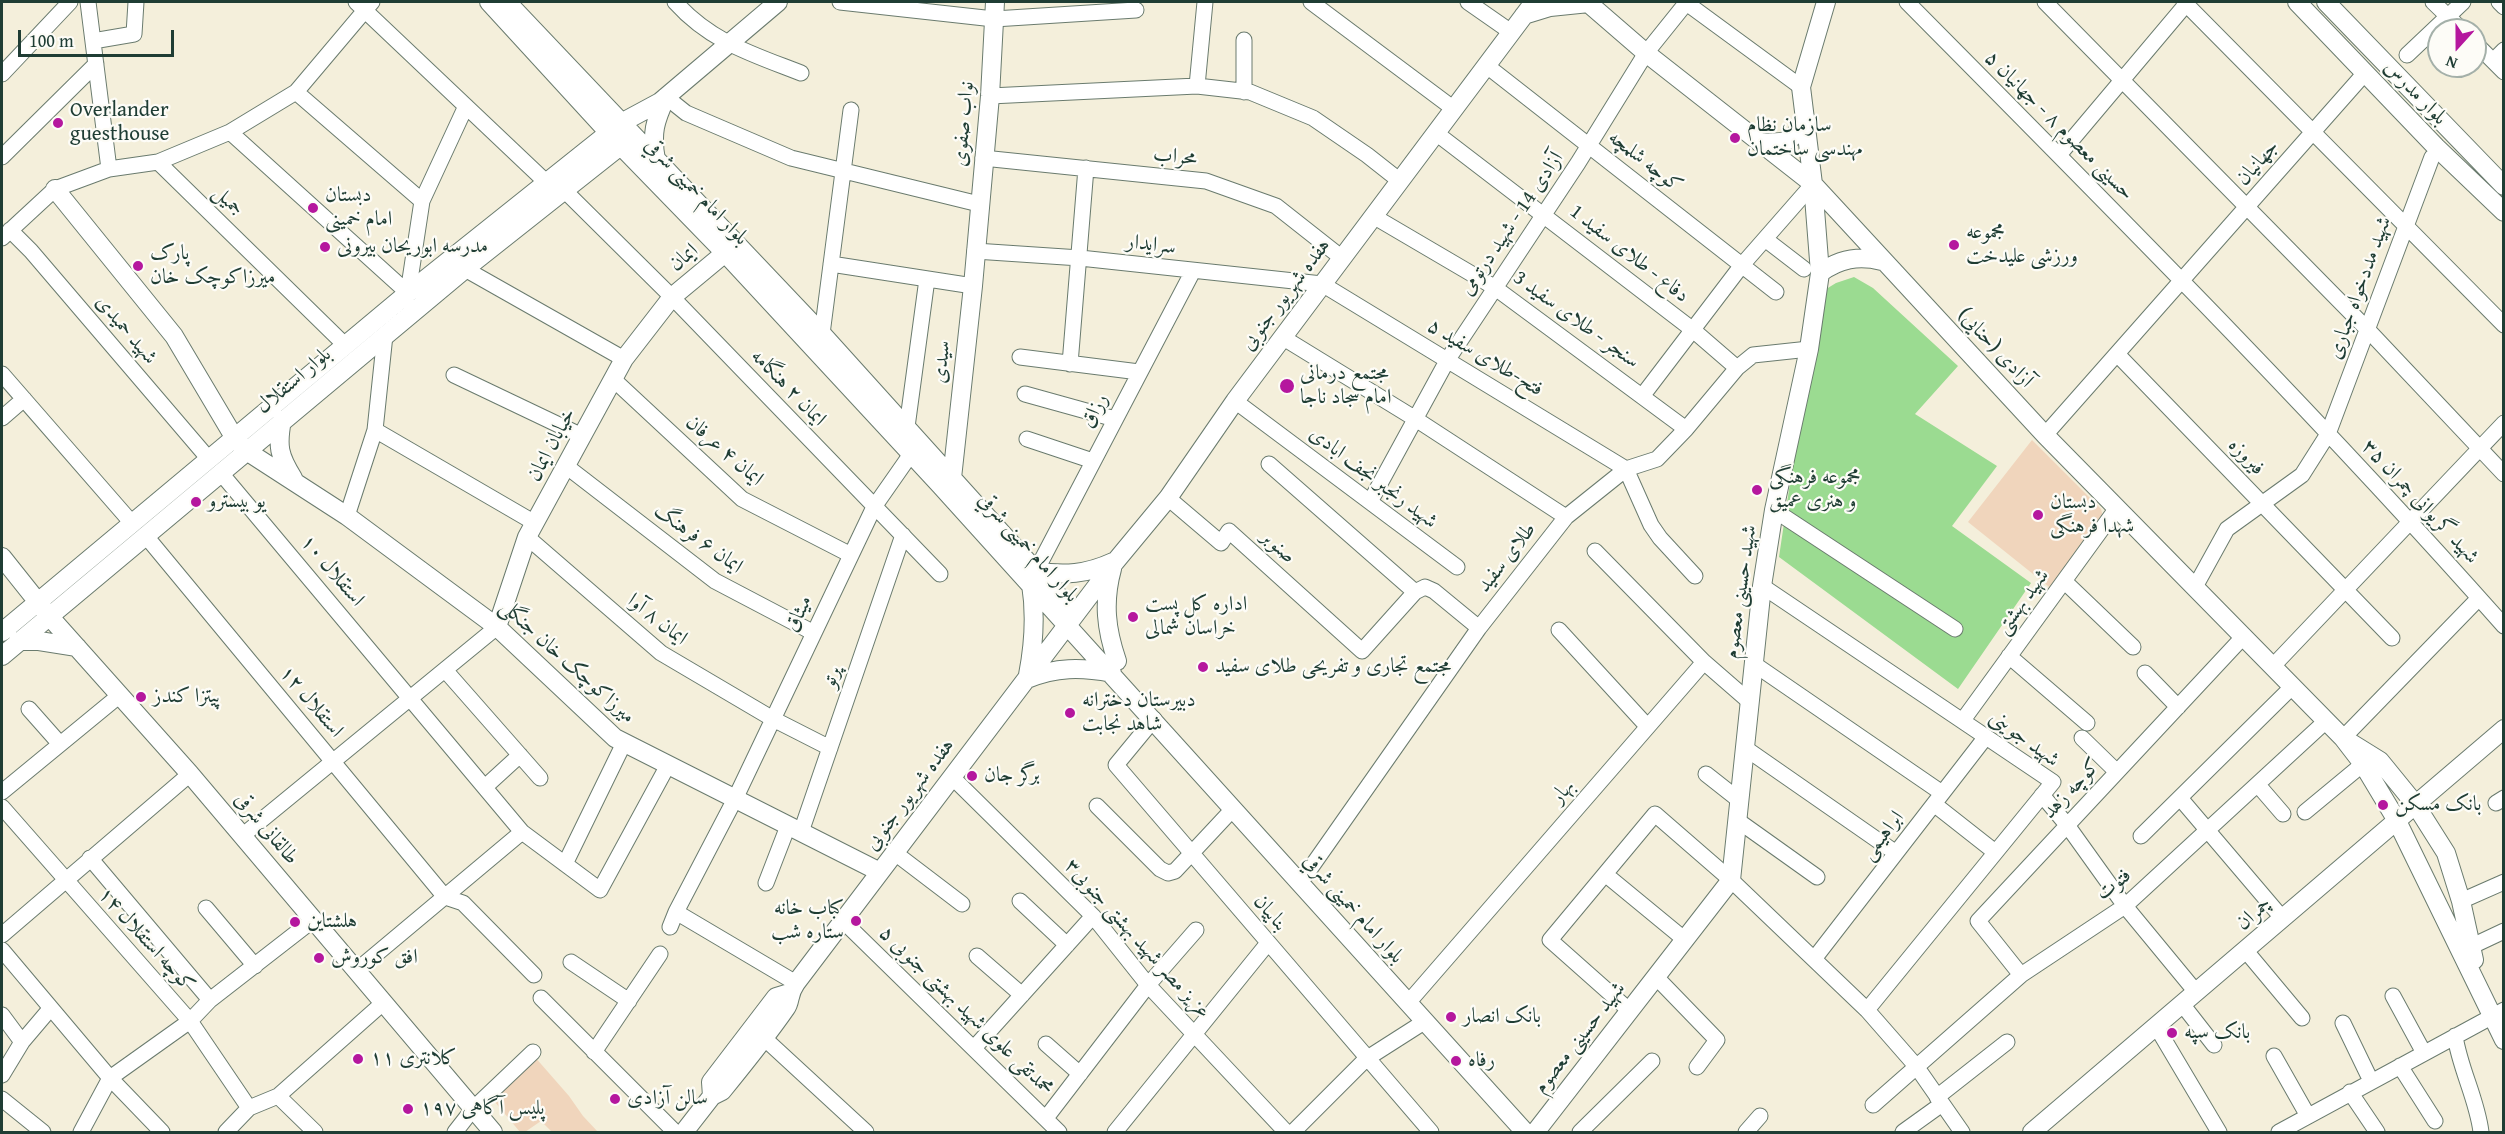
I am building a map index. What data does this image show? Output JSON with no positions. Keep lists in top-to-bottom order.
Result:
{
  "streets": {
    "main road": [
      "بلوار مدرس",
      "نواب صفوی",
      "بلوار امام خمینی شرقي",
      "ایمان",
      "هفده شهریور جنوبی",
      "آزادی (حنایی)",
      "سیدی",
      "بلوار استقلال",
      "خیابان ایمان",
      "شهید حسینی معصوم",
      "میرزاکوچک خان جنگلی",
      "طالقانی شرقی",
      "چمران"
    ],
    "street": [
      "حسینی معصوم ۸ - جهانیان ۵",
      "محراب",
      "کوچه شلمچه",
      "جهانیان",
      "جمیل",
      "آزادی 14 - شهید درتومی",
      "سرایدار",
      "دفاع - طلای سفید 1",
      "شهید مددخواه جباری",
      "سنجر - طلای سفید 3",
      "شهید حمیدی",
      "فتح-طلای سفید ۵",
      "ایمان ۲ هنگامه",
      "رزاق",
      "ایمان ۴ عرفان",
      "فیروزه",
      "شهید رنجبر نجف ابادی",
      "شهید گریوانی چمران ۳۵",
      "ایمان ۶ فرهنگ",
      "صنوبر",
      "طلای سفید",
      "استقلال ۱۰",
      "شهید بهشتی",
      "میثاق",
      "ایمان ۸ آوا",
      "پرتو",
      "استقلال ۱۲",
      "شهید جوینی",
      "کوچه زهد",
      "بهار",
      "ابراهیمی",
      "فتوت",
      "بناییان",
      "عزیز مصر شهید بهشتی جنوبی۳",
      "۱۴ کوچه استقلال",
      "محمدتقی علوی شهید بهشتی جنوبی ۵"
    ]
  },
  "crossings": [
    ["بلوار مدرس", "جهانیان"],
    ["نواب صفوی", "محراب"],
    ["نواب صفوی", "سرایدار"],
    ["نواب صفوی", "سیدی"],
    ["حسینی معصوم ۸ - جهانیان ۵", "جهانیان"],
    ["حسینی معصوم ۸ - جهانیان ۵", "شهید مددخواه جباری"],
    ["حسینی معصوم ۸ - جهانیان ۵", "شهید گریوانی چمران ۳۵"],
    ["محراب", "هفده شهریور جنوبی"],
    ["کوچه شلمچه", "آزادی 14 - شهید درتومی"],
    ["کوچه شلمچه", "هفده شهریور جنوبی"],
    ["جهانیان", "آزادی (حنایی)"],
    ["جهانیان", "فیروزه"],
    ["بلوار امام خمینی شرقي", "ایمان"],
    ["بلوار امام خمینی شرقي", "هفده شهریور جنوبی"],
    ["بلوار امام خمینی شرقي", "سیدی"],
    ["بلوار امام خمینی شرقي", "بلوار استقلال"],
    ["بلوار امام خمینی شرقي", "رزاق"],
    ["بلوار امام خمینی شرقي", "طلای سفید"],
    ["بلوار امام خمینی شرقي", "شهید حسینی معصوم"],
    ["بلوار امام خمینی شرقي", "میثاق"],
    ["بلوار امام خمینی شرقي", "بهار"],
    ["بلوار امام خمینی شرقي", "بناییان"],
    ["جمیل", "بلوار استقلال"],
    ["آزادی 14 - شهید درتومی", "دفاع - طلای سفید 1"],
    ["آزادی 14 - شهید درتومی", "سنجر - طلای سفید 3"],
    ["آزادی 14 - شهید درتومی", "آزادی (حنایی)"],
    ["آزادی 14 - شهید درتومی", "فتح-طلای سفید ۵"],
    ["آزادی 14 - شهید درتومی", "شهید رنجبر نجف ابادی"],
    ["سرایدار", "هفده شهریور جنوبی"],
    ["سرایدار", "فتح-طلای سفید ۵"],
    ["سرایدار", "سیدی"],
    ["سرایدار", "رزاق"],
    ["دفاع - طلای سفید 1", "هفده شهریور جنوبی"],
    ["دفاع - طلای سفید 1", "طلای سفید"],
    ["ایمان", "ایمان ۲ هنگامه"],
    ["ایمان", "خیابان ایمان"],
    ["شهید مددخواه جباری", "آزادی (حنایی)"],
    ["شهید مددخواه جباری", "فیروزه"],
    ["شهید مددخواه جباری", "شهید گریوانی چمران ۳۵"],
    ["هفده شهریور جنوبی", "سنجر - طلای سفید 3"],
    ["هفده شهریور جنوبی", "فتح-طلای سفید ۵"],
    ["هفده شهریور جنوبی", "شهید رنجبر نجف ابادی"],
    ["هفده شهریور جنوبی", "صنوبر"],
    ["هفده شهریور جنوبی", "میرزاکوچک خان جنگلی"],
    ["هفده شهریور جنوبی", "عزیز مصر شهید بهشتی جنوبی۳"],
    ["هفده شهریور جنوبی", "محمدتقی علوی شهید بهشتی جنوبی ۵"],
    ["سنجر - طلای سفید 3", "طلای سفید"],
    ["شهید حمیدی", "بلوار استقلال"],
    ["شهید حمیدی", "استقلال ۱۰"],
    ["آزادی (حنایی)", "شهید حسینی معصوم"],
    ["آزادی (حنایی)", "شهید بهشتی"],
    ["آزادی (حنایی)", "کوچه زهد"],
    ["آزادی (حنایی)", "فتوت"],
    ["آزادی (حنایی)", "چمران"],
    ["فتح-طلای سفید ۵", "طلای سفید"],
    ["بلوار استقلال", "ایمان ۲ هنگامه"],
    ["بلوار استقلال", "استقلال ۱۰"],
    ["بلوار استقلال", "میرزاکوچک خان جنگلی"],
    ["بلوار استقلال", "استقلال ۱۲"],
    ["بلوار استقلال", "طالقانی شرقی"],
    ["ایمان ۲ هنگامه", "خیابان ایمان"],
    ["ایمان ۲ هنگامه", "میثاق"],
    ["ایمان ۲ هنگامه", "پرتو"],
    ["خیابان ایمان", "ایمان ۴ عرفان"],
    ["خیابان ایمان", "ایمان ۶ فرهنگ"],
    ["خیابان ایمان", "ایمان ۸ آوا"],
    ["خیابان ایمان", "میرزاکوچک خان جنگلی"],
    ["ایمان ۴ عرفان", "میثاق"],
    ["ایمان ۶ فرهنگ", "میثاق"],
    ["طلای سفید", "شهید حسینی معصوم"],
    ["استقلال ۱۰", "میرزاکوچک خان جنگلی"],
    ["شهید حسینی معصوم", "شهید جوینی"],
    ["شهید بهشتی", "شهید جوینی"],
    ["میثاق", "ایمان ۸ آوا"],
    ["میثاق", "میرزاکوچک خان جنگلی"],
    ["ایمان ۸ آوا", "پرتو"],
    ["میرزاکوچک خان جنگلی", "پرتو"],
    ["شهید جوینی", "ابراهیمی"],
    ["کوچه زهد", "فتوت"]
  ],
  "places": [
    "Overlander guesthouse",
    "سازمان نظام مهندسی ساختمان",
    "دبستان امام خمینی",
    "مجموعه ورزشی علیدخت",
    "مدرسه ابوریحان بیرونی",
    "پارک میرزاکوچک خان",
    "مجتمع درمانی امام سجاد ناجا",
    "مجموعه فرهنگی و هنری عمیق",
    "یو بیسترو",
    "دبستان شهدا فرهنگی",
    "اداره کل پست خراسان شمالی",
    "مجتمع تجاری و تفریحی طلای سفید",
    "پیتزا کندز",
    "دبیرستان دخترانه شاهد نجابت",
    "برگر جان",
    "بانک مسکن",
    "کباب خانه ستاره شب",
    "هلشتاین",
    "افق کوروش",
    "بانک انصار",
    "بانک سپه",
    "کلانتری ۱۱",
    "رفاه",
    "سالن آزادی",
    "پلیس آگاهی ۱۹۷"
  ],
  "scale_bar": "100 m",
  "north": "bottom"
}
